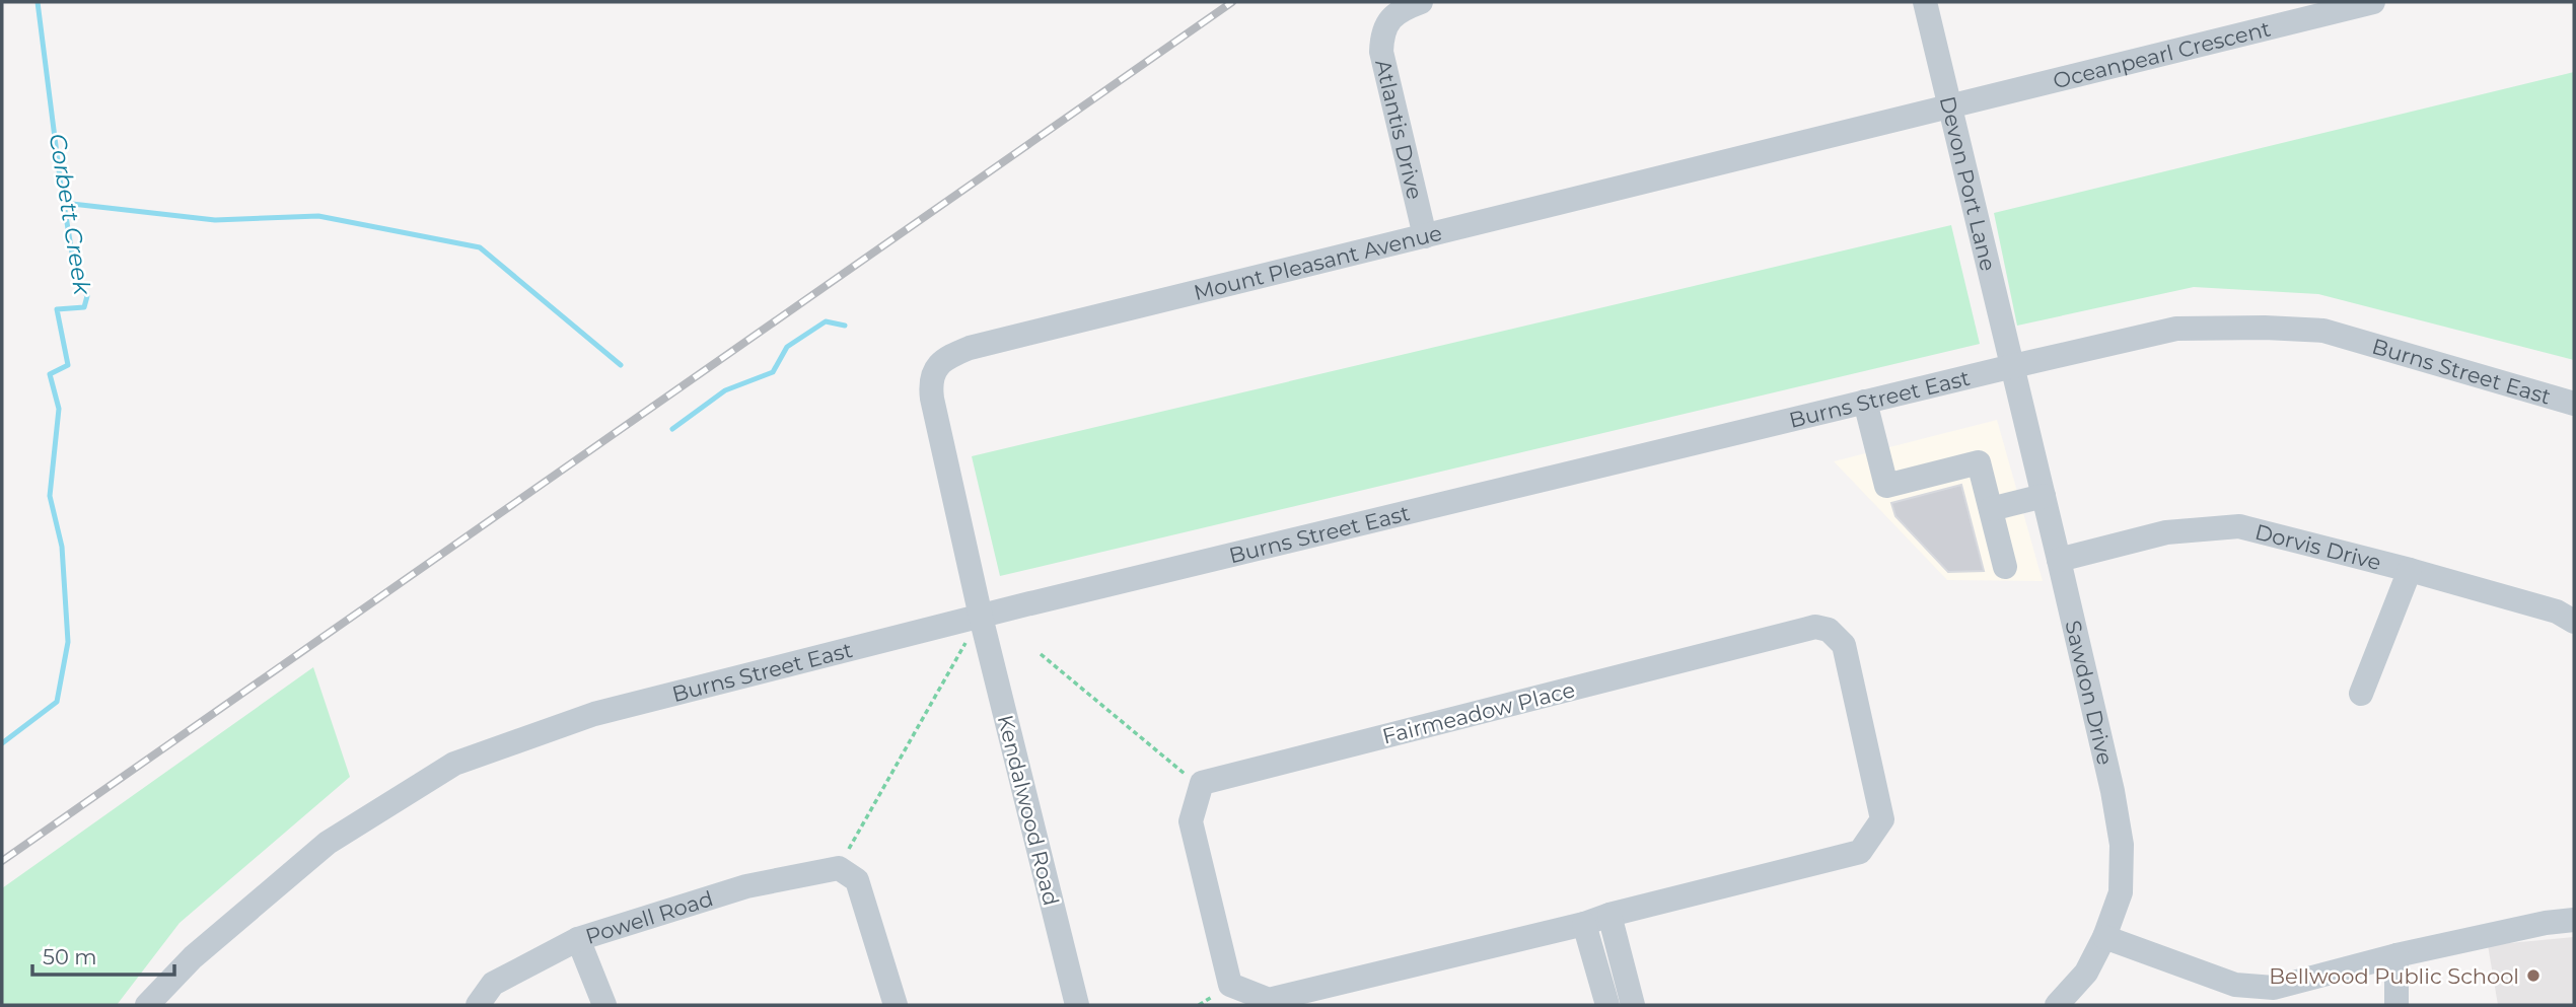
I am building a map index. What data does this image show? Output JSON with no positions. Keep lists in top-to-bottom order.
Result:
{
  "streets": {
    "street": [
      "Oceanpearl Crescent",
      "Atlantis Drive",
      "Devon Port Lane",
      "Mount Pleasant Avenue",
      "Burns Street East",
      "Dorvis Drive",
      "Sawdon Drive",
      "Fairmeadow Place",
      "Kendalwood Road",
      "Powell Road"
    ]
  },
  "crossings": [
    ["Oceanpearl Crescent", "Devon Port Lane"],
    ["Oceanpearl Crescent", "Mount Pleasant Avenue"],
    ["Atlantis Drive", "Mount Pleasant Avenue"],
    ["Devon Port Lane", "Mount Pleasant Avenue"],
    ["Devon Port Lane", "Burns Street East"],
    ["Devon Port Lane", "Sawdon Drive"],
    ["Mount Pleasant Avenue", "Burns Street East"],
    ["Mount Pleasant Avenue", "Kendalwood Road"],
    ["Burns Street East", "Sawdon Drive"],
    ["Burns Street East", "Kendalwood Road"],
    ["Dorvis Drive", "Sawdon Drive"]
  ],
  "water": ["Corbett Creek"],
  "places": ["Bellwood Public School"],
  "scale_bar": "50 m"
}
